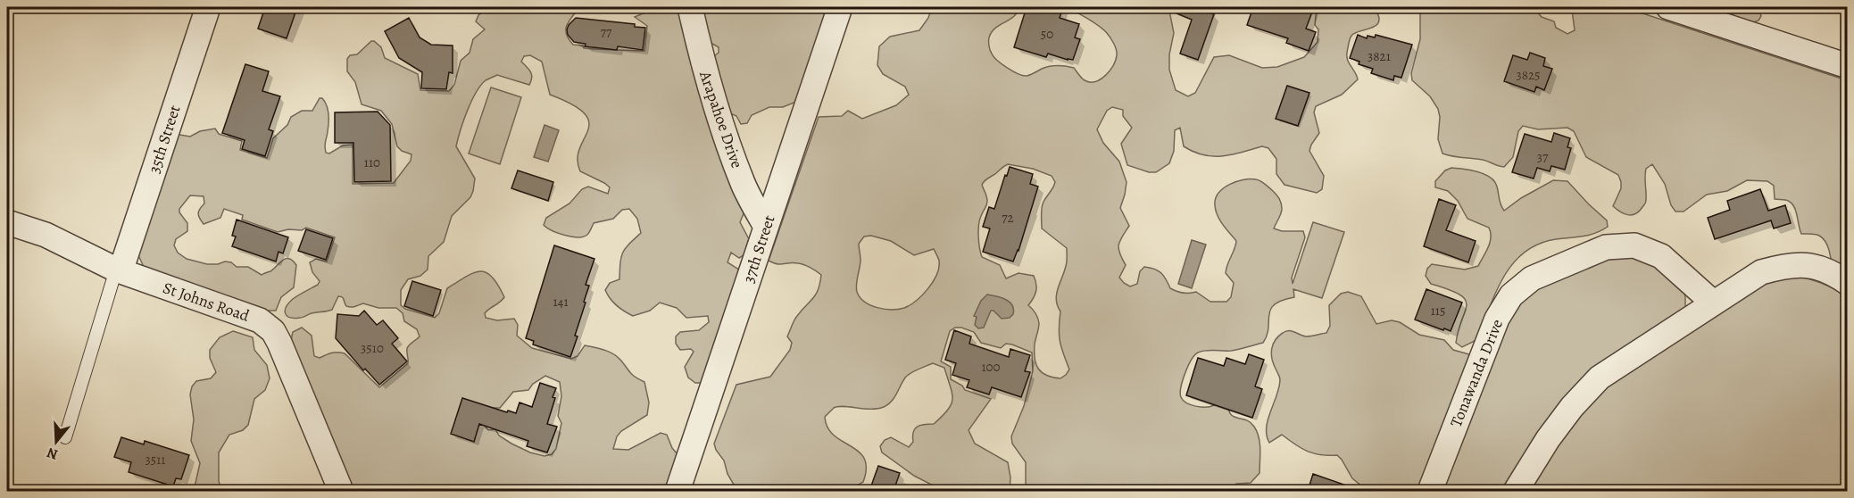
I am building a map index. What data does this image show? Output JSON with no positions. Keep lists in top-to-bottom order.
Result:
{
  "streets": {
    "street": [
      "Arapahoe Drive",
      "35th Street",
      "37th Street",
      "St Johns Road",
      "Tonawanda Drive"
    ]
  },
  "crossings": [
    ["Arapahoe Drive", "37th Street"],
    ["35th Street", "St Johns Road"]
  ],
  "house_numbers": [
    "77",
    "50",
    "3821",
    "3825",
    "37",
    "110",
    "72",
    "141",
    "115",
    "3510",
    "100",
    "3511"
  ],
  "north": "bottom"
}
